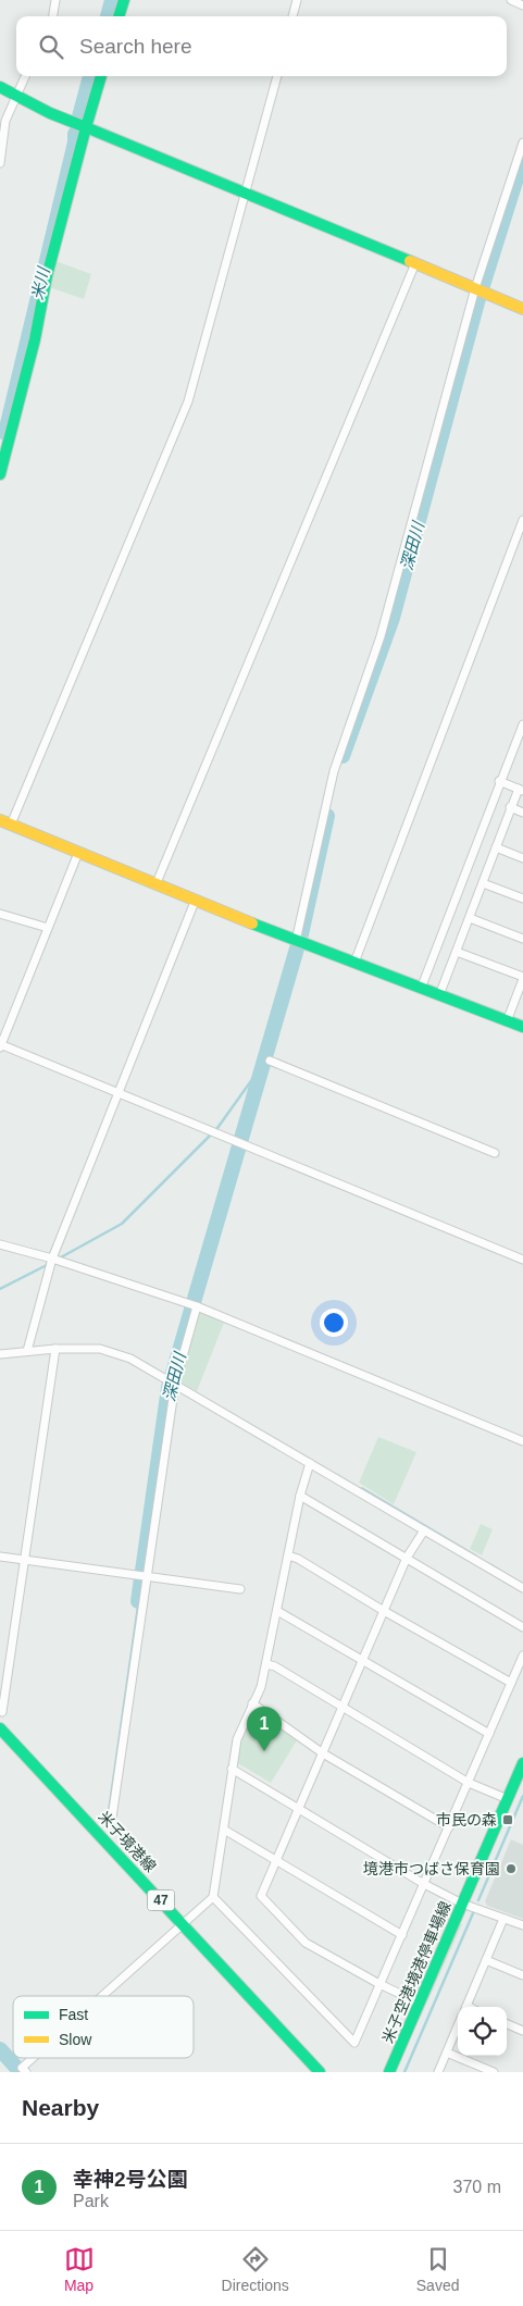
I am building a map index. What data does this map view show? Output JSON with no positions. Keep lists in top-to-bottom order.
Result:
{
  "streets": {
    "street": ["米子境港線", "47", "米子空港境港停車場線"]
  },
  "water": ["米川", "深田川"],
  "places": {
    "transit": ["市民の森"],
    "other": ["境港市つばさ保育園"]
  },
  "legend": ["Fast", "Slow"],
  "page": {
    "search": "Search here",
    "pins": "1",
    "heading": "Nearby",
    "list": [
      {
        "mark": "1",
        "name": "幸神2号公園",
        "note": "Park",
        "value": "370 m"
      }
    ],
    "nav": ["Map", "Directions", "Saved"]
  }
}
